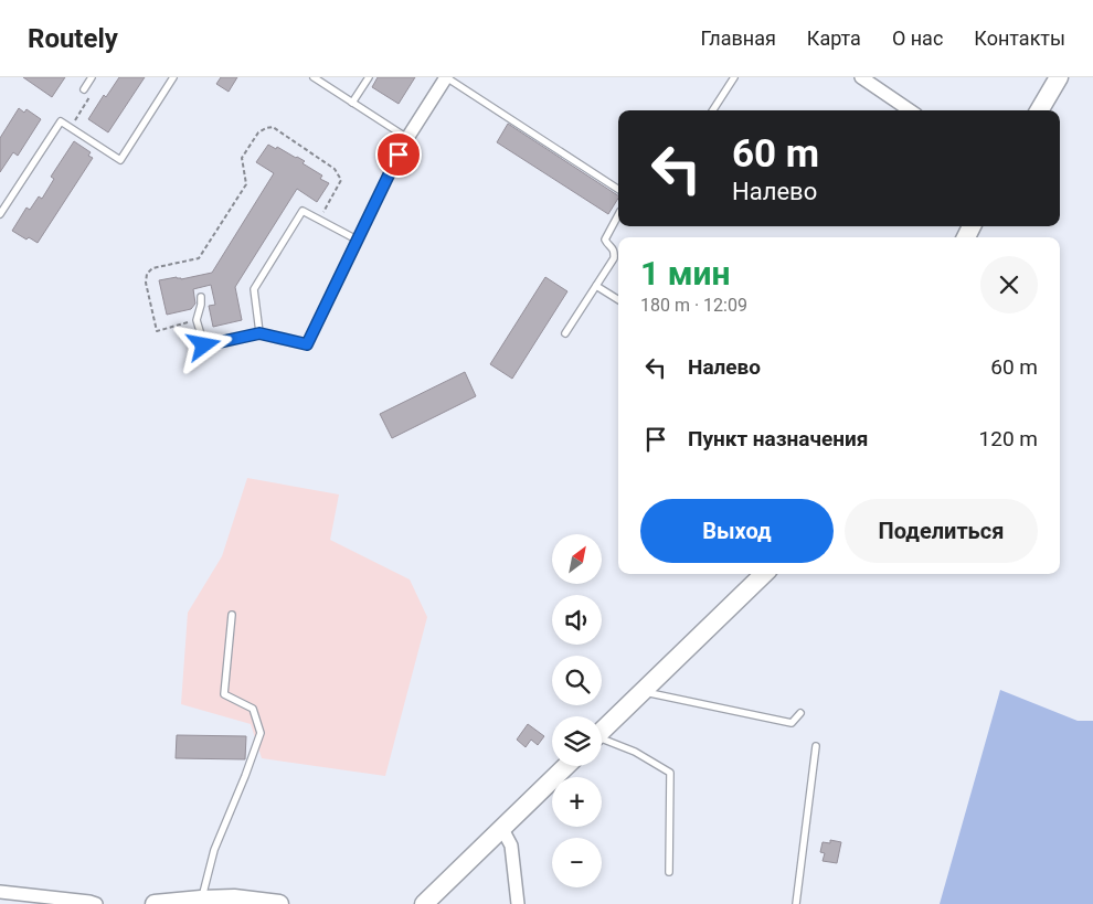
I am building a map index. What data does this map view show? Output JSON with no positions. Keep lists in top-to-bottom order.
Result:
{
  "north": "top right",
  "page": {
    "header": "Routely",
    "nav": [
      "Главная",
      "Карта",
      "О нас",
      "Контакты"
    ],
    "turn": ["60 m", "Налево"],
    "heading": ["1 мин", "180 m · 12:09"],
    "list": [
      {
        "name": "Налево",
        "value": "60 m"
      },
      {
        "name": "Пункт назначения",
        "value": "120 m"
      }
    ],
    "buttons": ["Выход", "Поделиться"],
    "map_buttons": ["+", "−"]
  }
}
